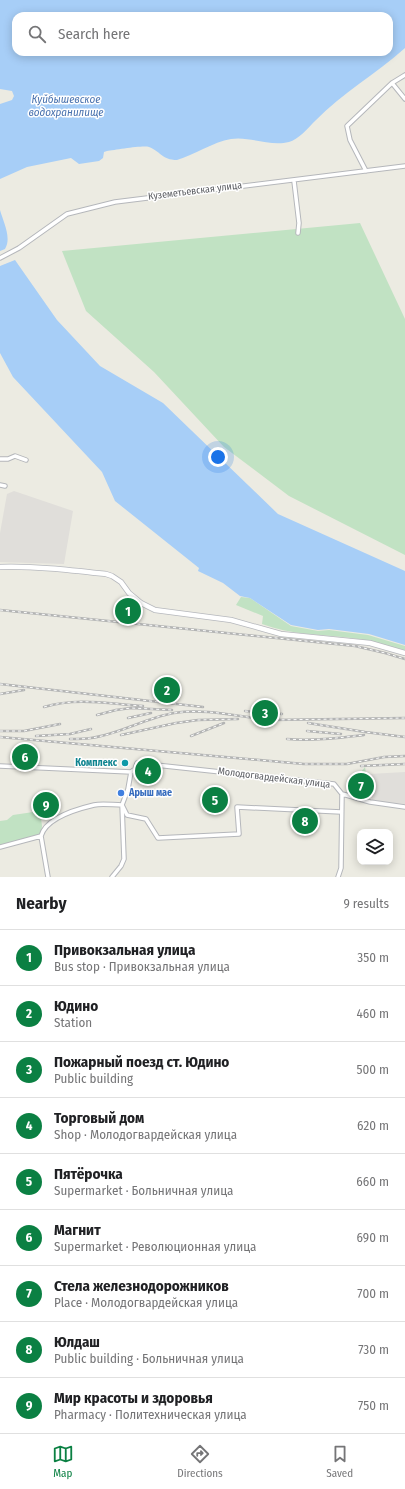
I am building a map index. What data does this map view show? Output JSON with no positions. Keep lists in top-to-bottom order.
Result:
{
  "streets": {
    "street": ["Куземетьевская улица", "Молодогвардейская улица"]
  },
  "water": ["Куйбышевское водохранилище"],
  "places": ["Комплекс", "Арыш мае"],
  "page": {
    "search": "Search here",
    "pins": [
      "1",
      "2",
      "3",
      "6",
      "4",
      "7",
      "5",
      "9",
      "8"
    ],
    "heading": ["Nearby", "9 results"],
    "list": [
      {
        "mark": "1",
        "name": "Привокзальная улица",
        "note": "Bus stop · Привокзальная улица",
        "value": "350 m"
      },
      {
        "mark": "2",
        "name": "Юдино",
        "note": "Station",
        "value": "460 m"
      },
      {
        "mark": "3",
        "name": "Пожарный поезд ст. Юдино",
        "note": "Public building",
        "value": "500 m"
      },
      {
        "mark": "4",
        "name": "Торговый дом",
        "note": "Shop · Молодогвардейская улица",
        "value": "620 m"
      },
      {
        "mark": "5",
        "name": "Пятёрочка",
        "note": "Supermarket · Больничная улица",
        "value": "660 m"
      },
      {
        "mark": "6",
        "name": "Магнит",
        "note": "Supermarket · Революционная улица",
        "value": "690 m"
      },
      {
        "mark": "7",
        "name": "Стела железнодорожников",
        "note": "Place · Молодогвардейская улица",
        "value": "700 m"
      },
      {
        "mark": "8",
        "name": "Юлдаш",
        "note": "Public building · Больничная улица",
        "value": "730 m"
      },
      {
        "mark": "9",
        "name": "Мир красоты и здоровья",
        "note": "Pharmacy · Политехническая улица",
        "value": "750 m"
      }
    ],
    "nav": ["Map", "Directions", "Saved"]
  }
}
